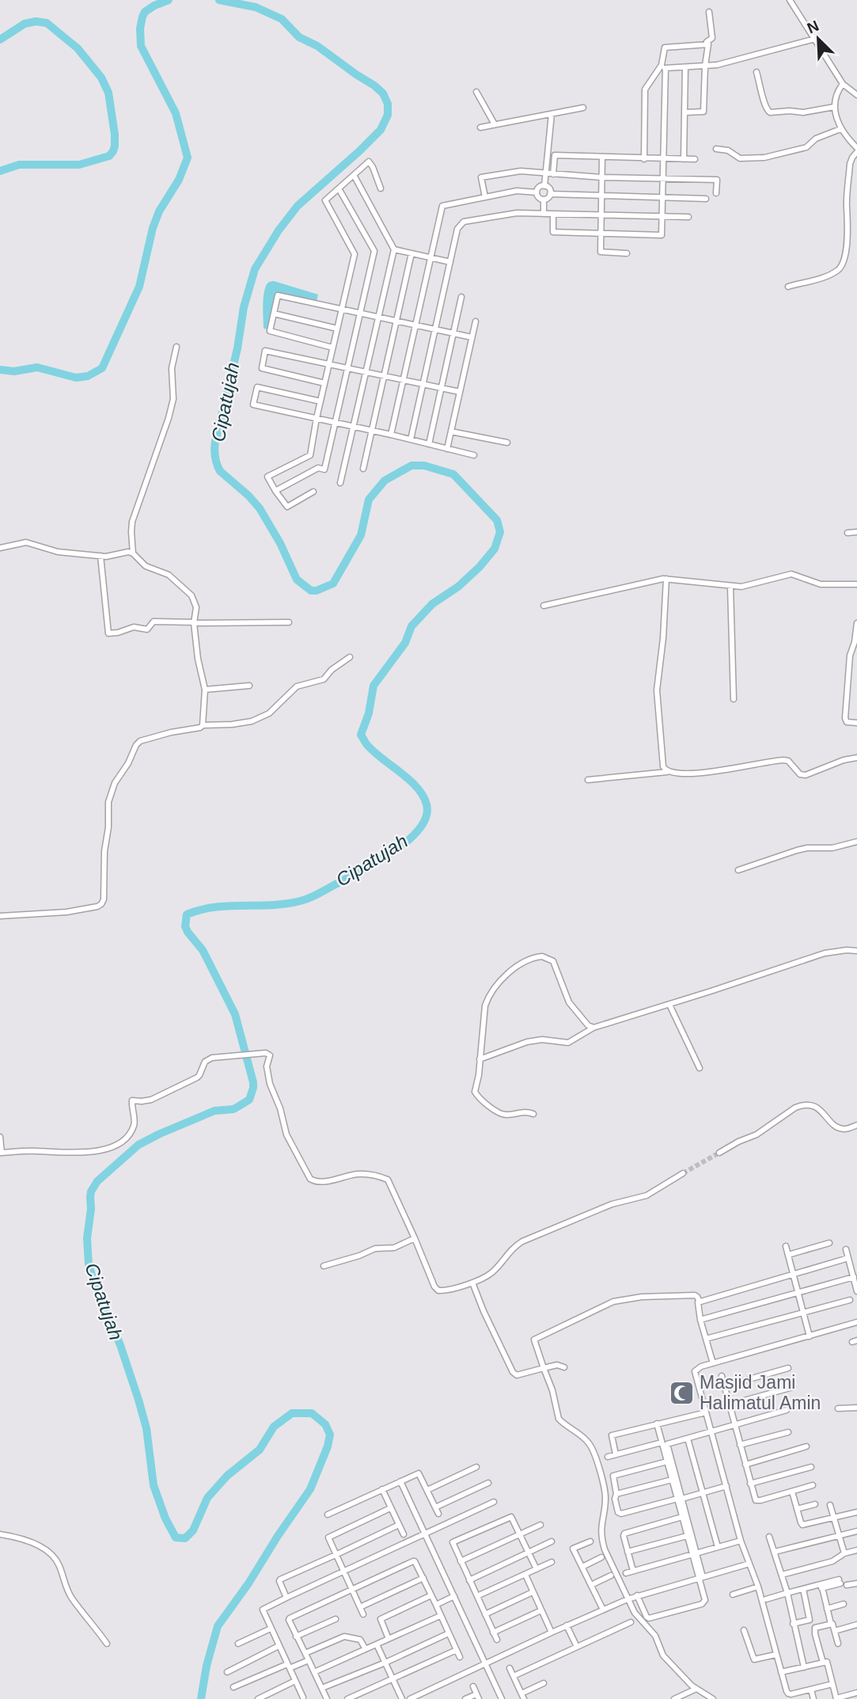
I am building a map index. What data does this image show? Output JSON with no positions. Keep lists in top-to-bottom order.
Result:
{
  "water": ["Cipatujah"],
  "places": {
    "mosque": ["Masjid Jami Halimatul Amin"]
  },
  "north": "top left"
}
